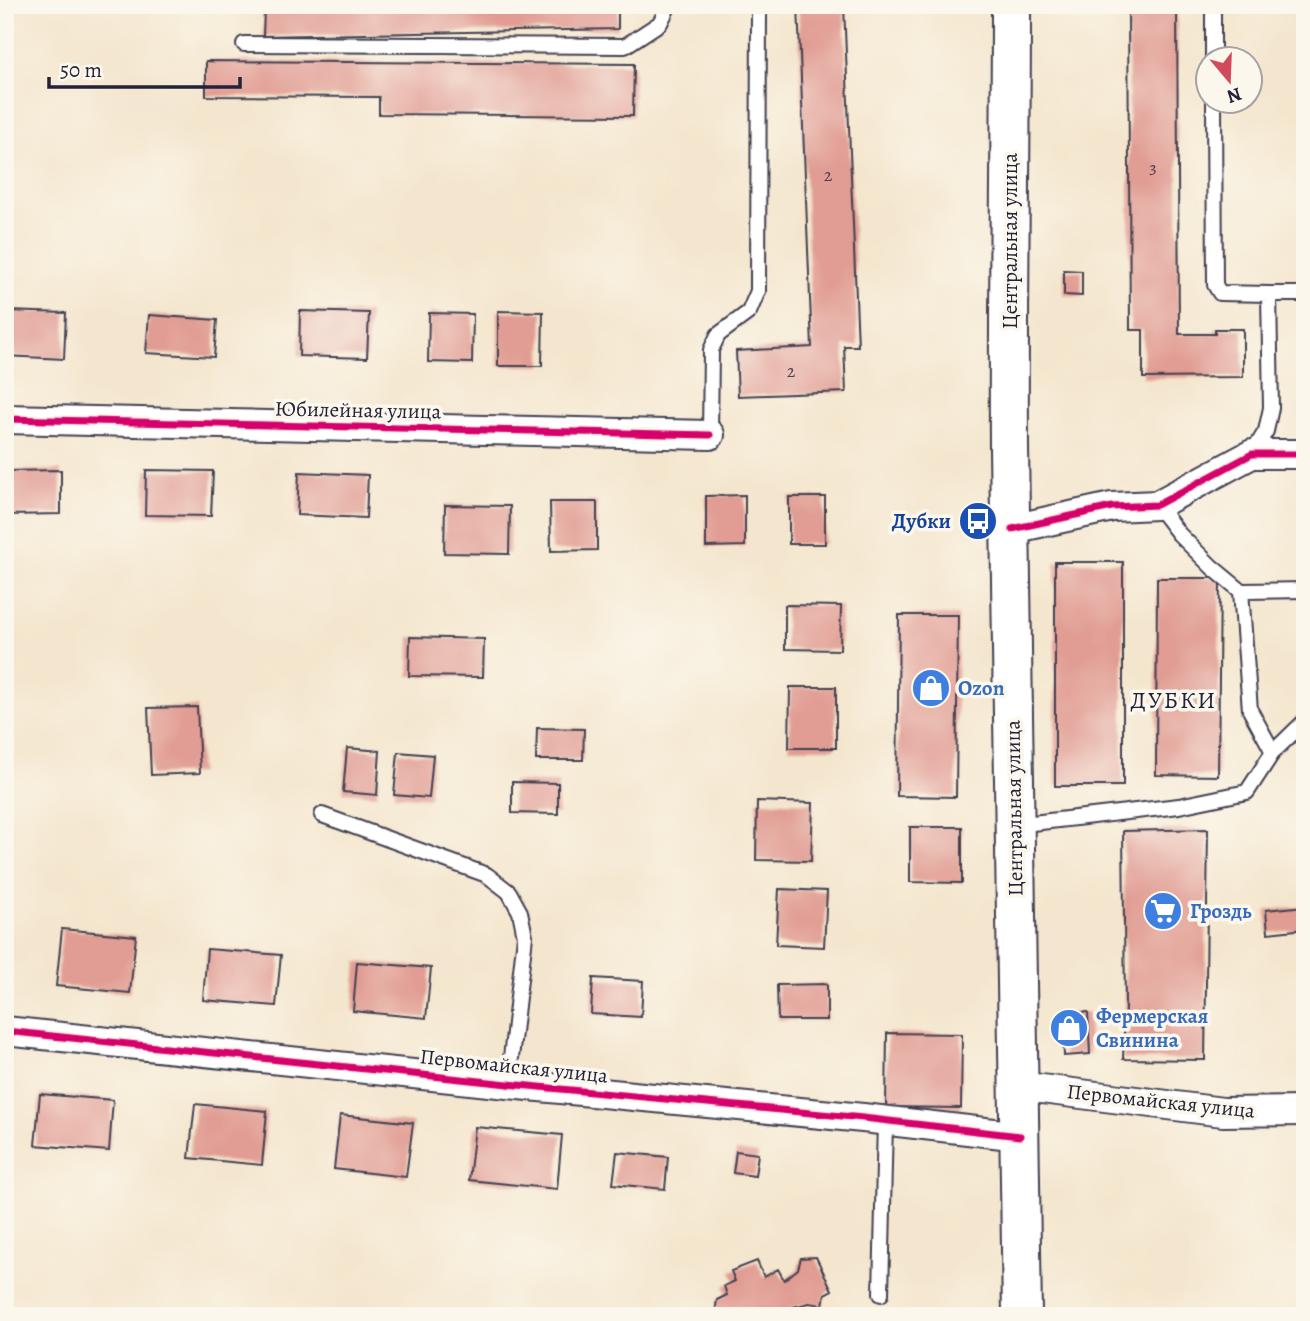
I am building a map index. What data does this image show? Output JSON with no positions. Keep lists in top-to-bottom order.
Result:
{
  "streets": {
    "main road": ["Центральная улица"],
    "street": ["Юбилейная улица", "Первомайская улица"]
  },
  "crossings": [
    ["Центральная улица", "Первомайская улица"]
  ],
  "districts": ["ДУБКИ"],
  "places": {
    "bus stop": ["Дубки"],
    "shop": ["Ozon", "Фермерская Свинина"],
    "supermarket": ["Гроздь"]
  },
  "house_numbers": ["3", "2", "2"],
  "scale_bar": "50 m",
  "north": "bottom"
}
